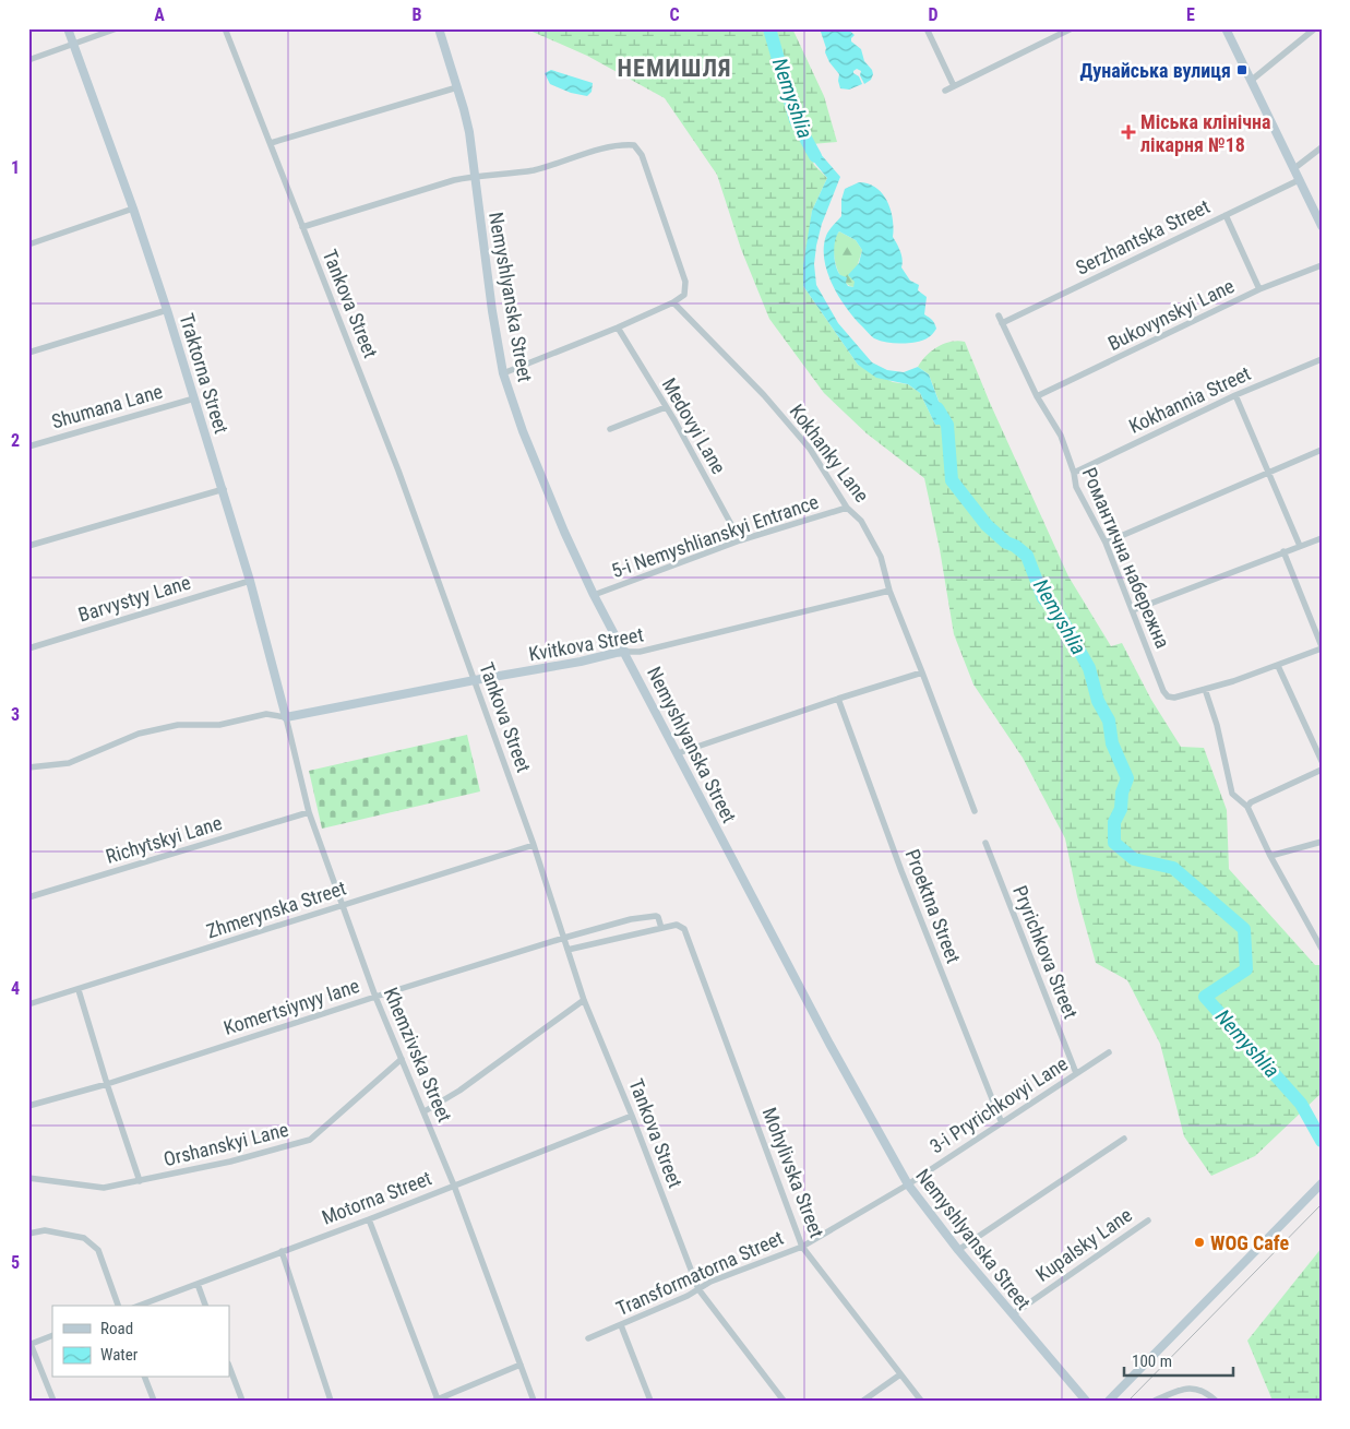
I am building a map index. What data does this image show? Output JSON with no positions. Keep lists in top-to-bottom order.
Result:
{
  "streets": {
    "street": [
      "Serzhantska Street",
      "Nemyshlyanska Street",
      "Tankova Street",
      "Bukovynskyi Lane",
      "Traktorna Street",
      "Kokhannia Street",
      "Shumana Lane",
      "Medovyi Lane",
      "Kokhanky Lane",
      "5-i Nemyshlianskyi Entrance",
      "Романтична набережна",
      "Barvystyy Lane",
      "Kvitkova Street",
      "Richytskyi Lane",
      "Proektna Street",
      "Zhmerynska Street",
      "Pryrichkova Street",
      "Komertsiynyy lane",
      "Khemzivska Street",
      "3-i Pryrichkovyi Lane",
      "Orshanskyi Lane",
      "Mohylivska Street",
      "Motorna Street",
      "Kupalsky Lane",
      "Transformatorna Street"
    ]
  },
  "crossings": [
    ["Serzhantska Street", "Романтична набережна"],
    ["Nemyshlyanska Street", "5-i Nemyshlianskyi Entrance"],
    ["Nemyshlyanska Street", "Kvitkova Street"],
    ["Nemyshlyanska Street", "3-i Pryrichkovyi Lane"],
    ["Nemyshlyanska Street", "Kupalsky Lane"],
    ["Nemyshlyanska Street", "Transformatorna Street"],
    ["Tankova Street", "Kvitkova Street"],
    ["Tankova Street", "Zhmerynska Street"],
    ["Tankova Street", "Komertsiynyy lane"],
    ["Tankova Street", "Motorna Street"],
    ["Tankova Street", "Transformatorna Street"],
    ["Bukovynskyi Lane", "Романтична набережна"],
    ["Traktorna Street", "Shumana Lane"],
    ["Traktorna Street", "Barvystyy Lane"],
    ["Traktorna Street", "Kvitkova Street"],
    ["Traktorna Street", "Khemzivska Street"],
    ["Kokhannia Street", "Романтична набережна"],
    ["Medovyi Lane", "5-i Nemyshlianskyi Entrance"],
    ["Kokhanky Lane", "5-i Nemyshlianskyi Entrance"],
    ["Kokhanky Lane", "Kvitkova Street"],
    ["Kvitkova Street", "Khemzivska Street"],
    ["Richytskyi Lane", "Khemzivska Street"],
    ["Proektna Street", "3-i Pryrichkovyi Lane"],
    ["Zhmerynska Street", "Khemzivska Street"],
    ["Pryrichkova Street", "3-i Pryrichkovyi Lane"],
    ["Komertsiynyy lane", "Khemzivska Street"],
    ["Komertsiynyy lane", "Mohylivska Street"],
    ["Khemzivska Street", "Orshanskyi Lane"],
    ["Khemzivska Street", "Motorna Street"],
    ["3-i Pryrichkovyi Lane", "Transformatorna Street"],
    ["Mohylivska Street", "Transformatorna Street"]
  ],
  "districts": ["НЕМИШЛЯ"],
  "water": ["Nemyshlia"],
  "places": {
    "transit": ["Дунайська вулиця"],
    "health": ["Міська клінічна лікарня №18"],
    "other": ["WOG Cafe"]
  },
  "legend": ["Road", "Water"],
  "scale_bar": "100 m",
  "grid": {
    "columns": [
      "A",
      "B",
      "C",
      "D",
      "E"
    ],
    "rows": [
      "1",
      "2",
      "3",
      "4",
      "5"
    ]
  }
}
